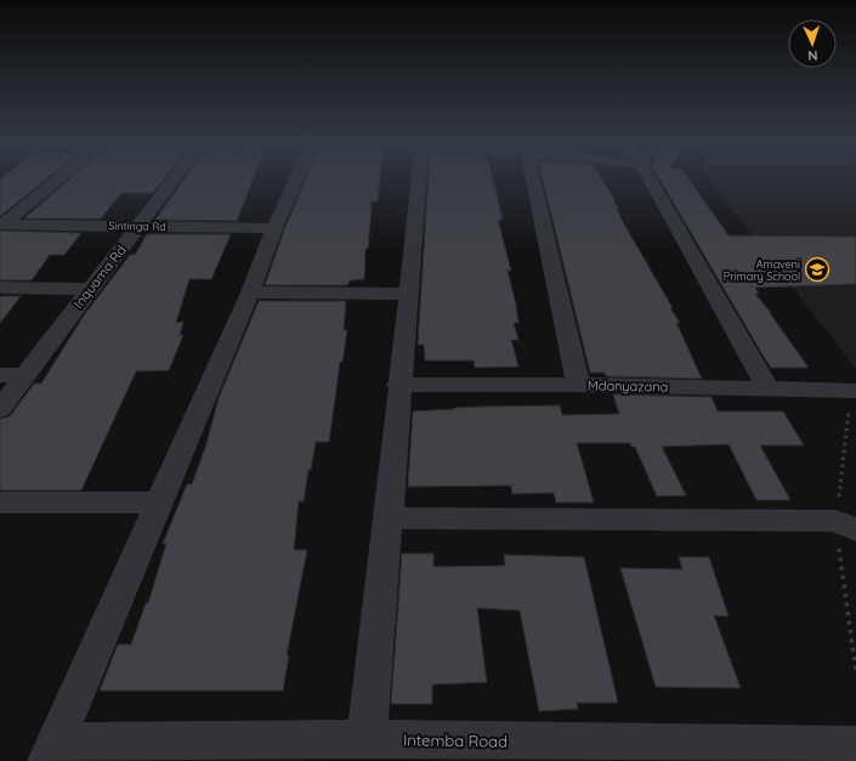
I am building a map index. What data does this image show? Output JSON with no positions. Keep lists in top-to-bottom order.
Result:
{
  "streets": {
    "street": [
      "Sintinga Rd",
      "Inquama Rd",
      "Mdanyazana",
      "Intemba Road"
    ]
  },
  "crossings": [
    ["Sintinga Rd", "Inquama Rd"]
  ],
  "places": {
    "school or university": ["Amaveni Primary School"]
  },
  "north": "bottom"
}
